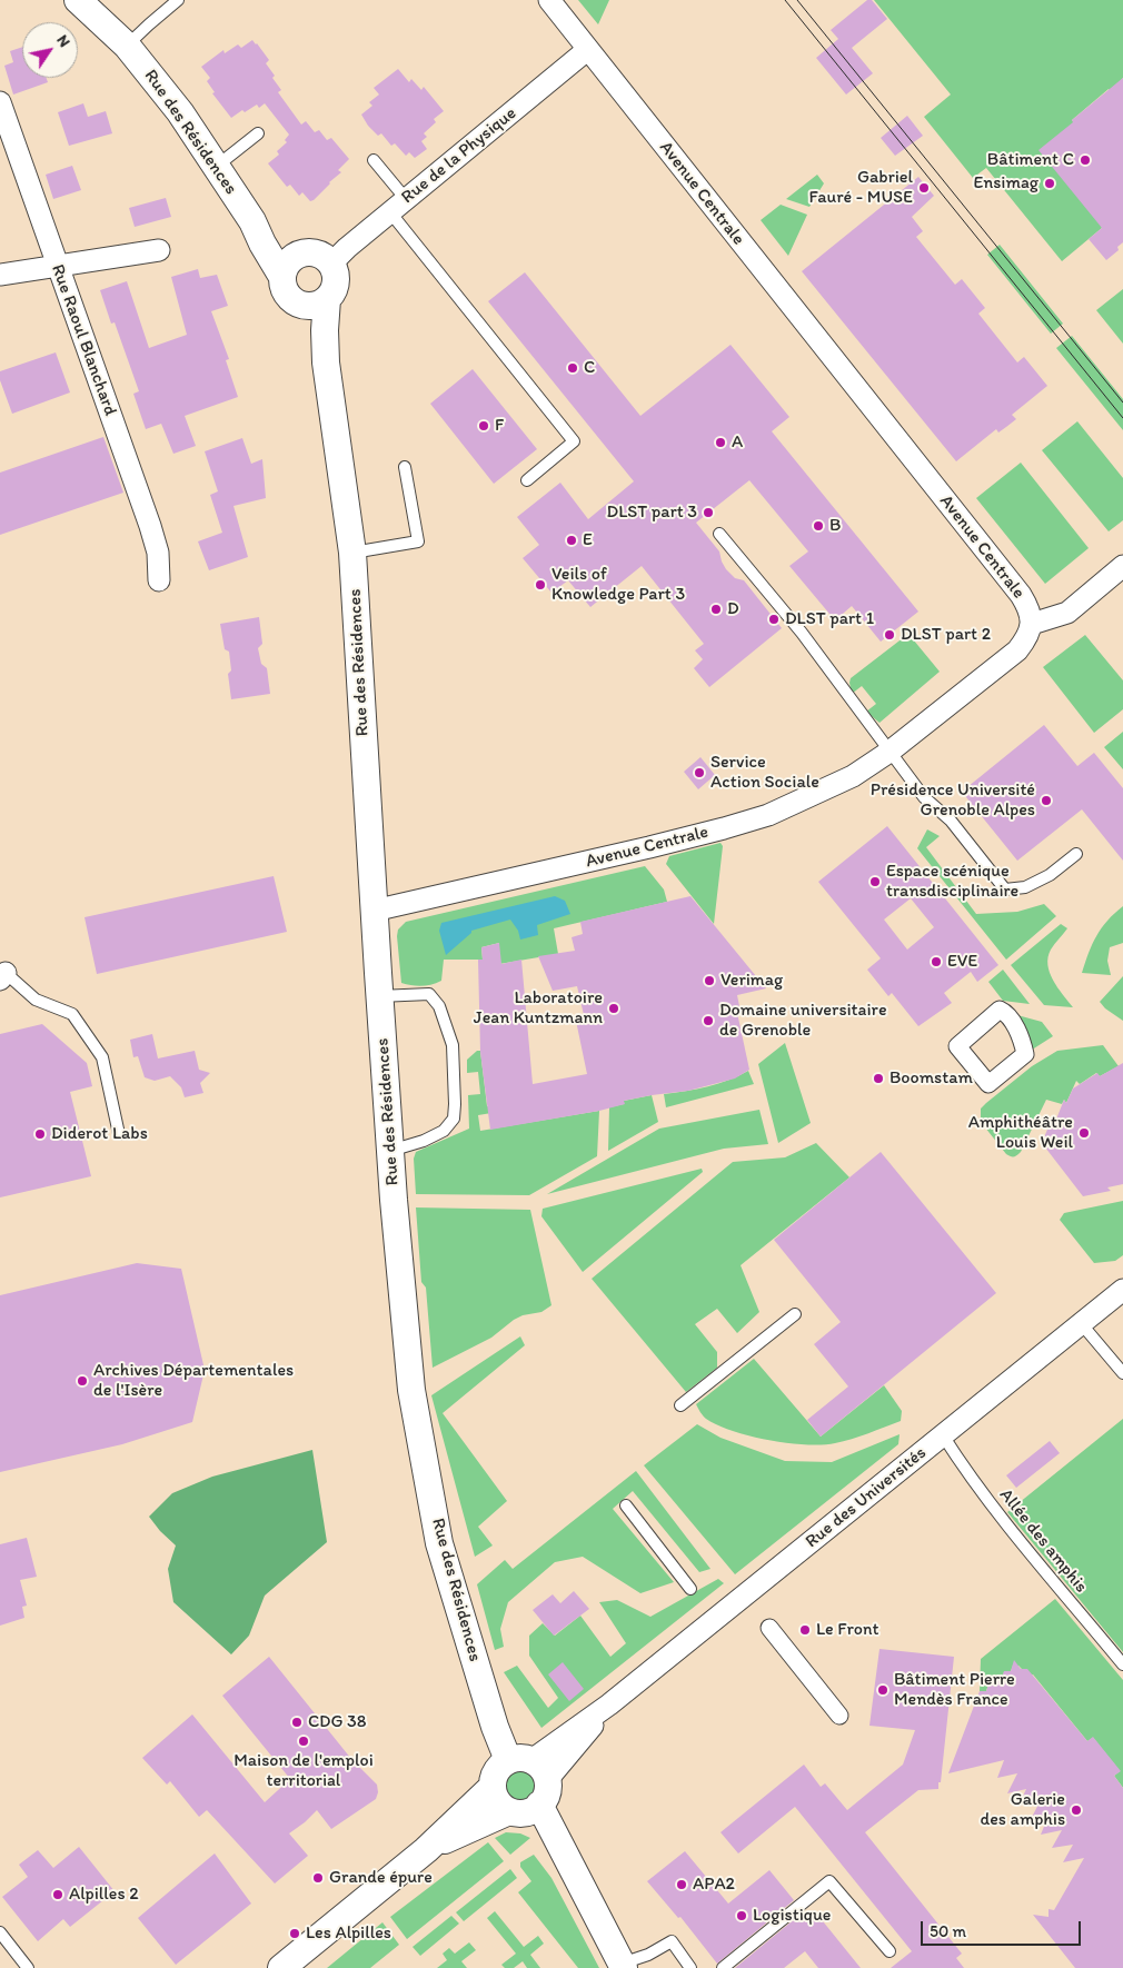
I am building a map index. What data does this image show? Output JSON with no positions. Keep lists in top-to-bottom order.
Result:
{
  "streets": {
    "street": [
      "Rue des Résidences",
      "Rue de la Physique",
      "Avenue Centrale",
      "Rue Raoul Blanchard",
      "Rue des Universités"
    ],
    "lane": ["Allée des amphis"]
  },
  "crossings": [
    ["Rue des Résidences", "Rue de la Physique"],
    ["Rue des Résidences", "Avenue Centrale"],
    ["Rue des Résidences", "Rue des Universités"],
    ["Rue de la Physique", "Avenue Centrale"],
    ["Rue des Universités", "Allée des amphis"]
  ],
  "places": [
    "Bâtiment C",
    "Ensimag",
    "Gabriel Fauré - MUSE",
    "C",
    "F",
    "A",
    "DLST part 3",
    "B",
    "E",
    "Veils of Knowledge Part 3",
    "D",
    "DLST part 1",
    "DLST part 2",
    "Service Action Sociale",
    "Présidence Université Grenoble Alpes",
    "Espace scénique transdisciplinaire",
    "EVE",
    "Verimag",
    "Laboratoire Jean Kuntzmann",
    "Domaine universitaire de Grenoble",
    "Boomstam",
    "Amphithéâtre Louis Weil",
    "Diderot Labs",
    "Archives Départementales de l'Isère",
    "Le Front",
    "Bâtiment Pierre Mendès France",
    "CDG 38",
    "Maison de l'emploi territorial",
    "Galerie des amphis",
    "Grande épure",
    "APA2",
    "Alpilles 2",
    "Logistique",
    "Les Alpilles"
  ],
  "scale_bar": "50 m",
  "north": "top right"
}
